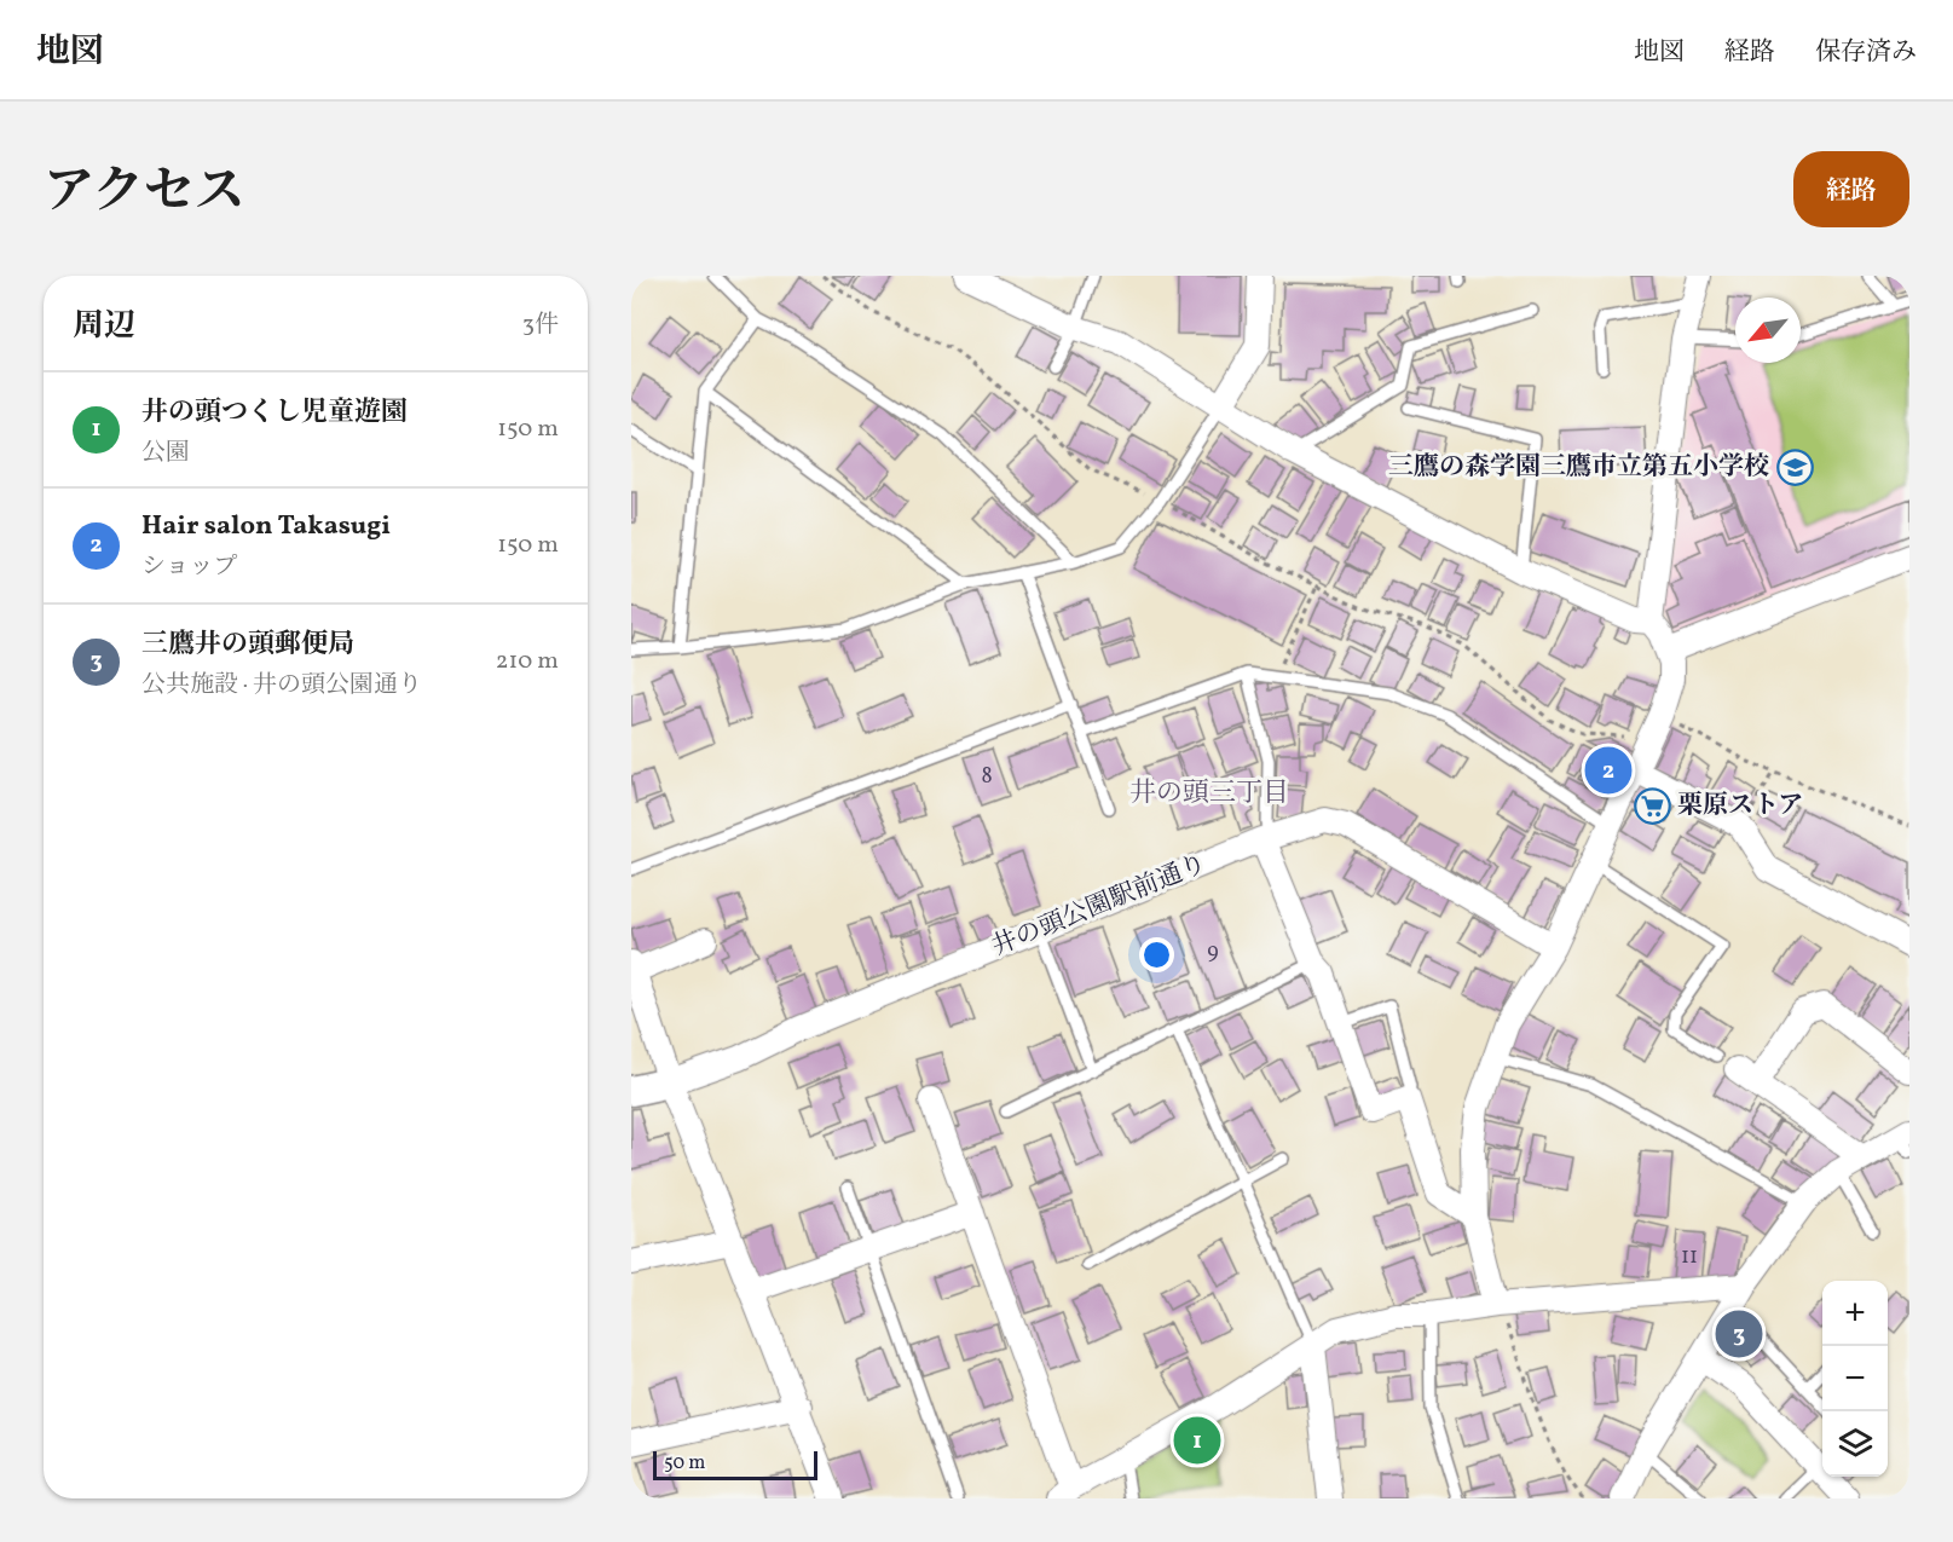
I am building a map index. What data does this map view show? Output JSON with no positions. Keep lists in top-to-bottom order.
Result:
{
  "streets": {
    "street": ["井の頭公園駅前通り"]
  },
  "districts": ["井の頭三丁目"],
  "places": {
    "school or university": ["三鷹の森学園三鷹市立第五小学校"],
    "supermarket": ["栗原ストア"]
  },
  "house_numbers": ["8", "9", "11"],
  "scale_bar": "50 m",
  "north": "bottom left",
  "page": {
    "header": "地図",
    "nav": ["地図", "経路", "保存済み"],
    "title": "アクセス",
    "buttons": "経路",
    "heading": ["周辺", "3件"],
    "list": [
      {
        "mark": "1",
        "name": "井の頭つくし児童遊園",
        "note": "公園",
        "value": "150 m"
      },
      {
        "mark": "2",
        "name": "Hair salon Takasugi",
        "note": "ショップ",
        "value": "150 m"
      },
      {
        "mark": "3",
        "name": "三鷹井の頭郵便局",
        "note": "公共施設 · 井の頭公園通り",
        "value": "210 m"
      }
    ],
    "pins": ["2", "3", "1"],
    "map_buttons": ["+", "−"],
    "scale": "50 m"
  }
}
